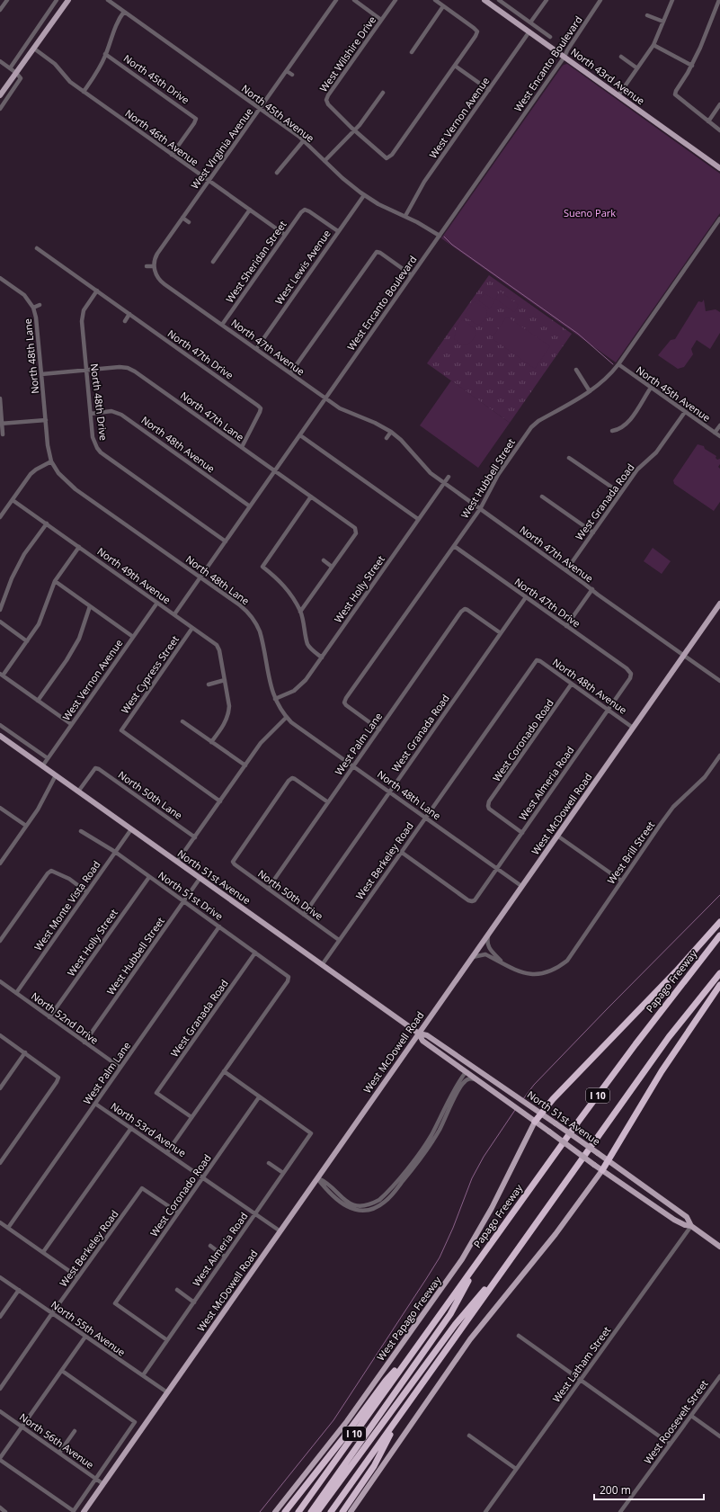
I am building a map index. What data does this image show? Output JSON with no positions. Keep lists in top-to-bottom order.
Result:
{
  "streets": {
    "highway": ["Papago Freeway", "I 10"],
    "main road": [
      "North 43rd Avenue",
      "West McDowell Road",
      "North 51st Avenue",
      "West Papago Freeway"
    ],
    "street": [
      "West Wilshire Drive",
      "West Encanto Boulevard",
      "North 45th Drive",
      "North 45th Avenue",
      "West Vernon Avenue",
      "North 46th Avenue",
      "West Virginia Avenue",
      "West Sheridan Street",
      "West Lewis Avenue",
      "North 47th Avenue",
      "North 47th Drive",
      "North 48th Lane",
      "North 48th Drive",
      "North 47th Lane",
      "North 48th Avenue",
      "West Hubbell Street",
      "West Granada Road",
      "North 49th Avenue",
      "West Holly Street",
      "West Cypress Street",
      "West Coronado Road",
      "West Palm Lane",
      "West Almeria Road",
      "North 50th Lane",
      "West Brill Street",
      "West Berkeley Road",
      "North 50th Drive",
      "North 51st Drive",
      "West Monte Vista Road",
      "North 52nd Drive",
      "North 53rd Avenue",
      "North 55th Avenue",
      "West Latham Street",
      "West Roosevelt Street",
      "North 56th Avenue"
    ]
  },
  "crossings": [
    ["West Encanto Boulevard", "North 43rd Avenue"],
    ["West Encanto Boulevard", "North 45th Avenue"],
    ["West Encanto Boulevard", "North 47th Avenue"],
    ["West Encanto Boulevard", "North 48th Lane"],
    ["West Encanto Boulevard", "North 48th Drive"],
    ["West Encanto Boulevard", "North 47th Lane"],
    ["West Encanto Boulevard", "North 48th Avenue"],
    ["West Encanto Boulevard", "North 49th Avenue"],
    ["North 43rd Avenue", "West Vernon Avenue"],
    ["North 45th Drive", "North 46th Avenue"],
    ["North 45th Avenue", "West Vernon Avenue"],
    ["North 45th Avenue", "West Virginia Avenue"],
    ["North 45th Avenue", "West Lewis Avenue"],
    ["North 45th Avenue", "West Hubbell Street"],
    ["North 45th Avenue", "West Granada Road"],
    ["West Vernon Avenue", "North 49th Avenue"],
    ["West Vernon Avenue", "North 51st Avenue"],
    ["North 46th Avenue", "West Virginia Avenue"],
    ["North 46th Avenue", "West Sheridan Street"],
    ["West Virginia Avenue", "North 47th Avenue"],
    ["West Sheridan Street", "West Lewis Avenue"],
    ["West Sheridan Street", "North 47th Avenue"],
    ["West Lewis Avenue", "North 47th Avenue"],
    ["North 47th Avenue", "West Hubbell Street"],
    ["North 47th Avenue", "West Granada Road"],
    ["North 47th Avenue", "West Holly Street"],
    ["North 47th Avenue", "West McDowell Road"],
    ["North 47th Drive", "North 48th Drive"],
    ["North 47th Drive", "North 47th Lane"],
    ["North 47th Drive", "West Hubbell Street"],
    ["North 47th Drive", "West Granada Road"],
    ["North 47th Drive", "West Almeria Road"],
    ["North 48th Lane", "North 47th Lane"],
    ["North 48th Lane", "West Granada Road"],
    ["North 48th Lane", "West Holly Street"],
    ["North 48th Lane", "West Palm Lane"],
    ["North 48th Lane", "West Almeria Road"],
    ["North 48th Lane", "West McDowell Road"],
    ["North 48th Lane", "West Berkeley Road"],
    ["North 48th Drive", "North 47th Lane"],
    ["North 48th Drive", "North 48th Avenue"],
    ["North 48th Avenue", "West Coronado Road"],
    ["North 48th Avenue", "West Almeria Road"],
    ["North 48th Avenue", "West McDowell Road"],
    ["North 48th Avenue", "West Berkeley Road"],
    ["West Hubbell Street", "West Palm Lane"],
    ["West Hubbell Street", "North 51st Avenue"],
    ["West Hubbell Street", "North 51st Drive"],
    ["West Hubbell Street", "North 52nd Drive"],
    ["West Granada Road", "West Palm Lane"],
    ["West Granada Road", "North 50th Drive"],
    ["West Granada Road", "North 51st Drive"],
    ["North 49th Avenue", "West Cypress Street"],
    ["West Holly Street", "North 51st Drive"],
    ["West Holly Street", "North 52nd Drive"],
    ["West Coronado Road", "West Almeria Road"],
    ["West Coronado Road", "West Berkeley Road"],
    ["West Coronado Road", "North 53rd Avenue"],
    ["West Palm Lane", "North 50th Drive"],
    ["West Palm Lane", "North 51st Drive"],
    ["West Palm Lane", "North 52nd Drive"],
    ["West Palm Lane", "North 53rd Avenue"],
    ["West Almeria Road", "West Berkeley Road"],
    ["West Almeria Road", "North 53rd Avenue"],
    ["West Almeria Road", "North 55th Avenue"],
    ["North 50th Lane", "North 51st Avenue"],
    ["West McDowell Road", "North 51st Avenue"],
    ["West McDowell Road", "North 53rd Avenue"],
    ["West McDowell Road", "North 55th Avenue"],
    ["West McDowell Road", "North 56th Avenue"],
    ["West Berkeley Road", "North 51st Avenue"],
    ["West Berkeley Road", "North 50th Drive"],
    ["West Berkeley Road", "North 55th Avenue"],
    ["North 51st Avenue", "West Monte Vista Road"],
    ["North 51st Avenue", "West Papago Freeway"],
    ["North 51st Avenue", "West Latham Street"],
    ["North 51st Drive", "West Monte Vista Road"],
    ["West Monte Vista Road", "North 52nd Drive"]
  ],
  "parks": ["Sueno Park"],
  "scale_bar": "200 m"
}
